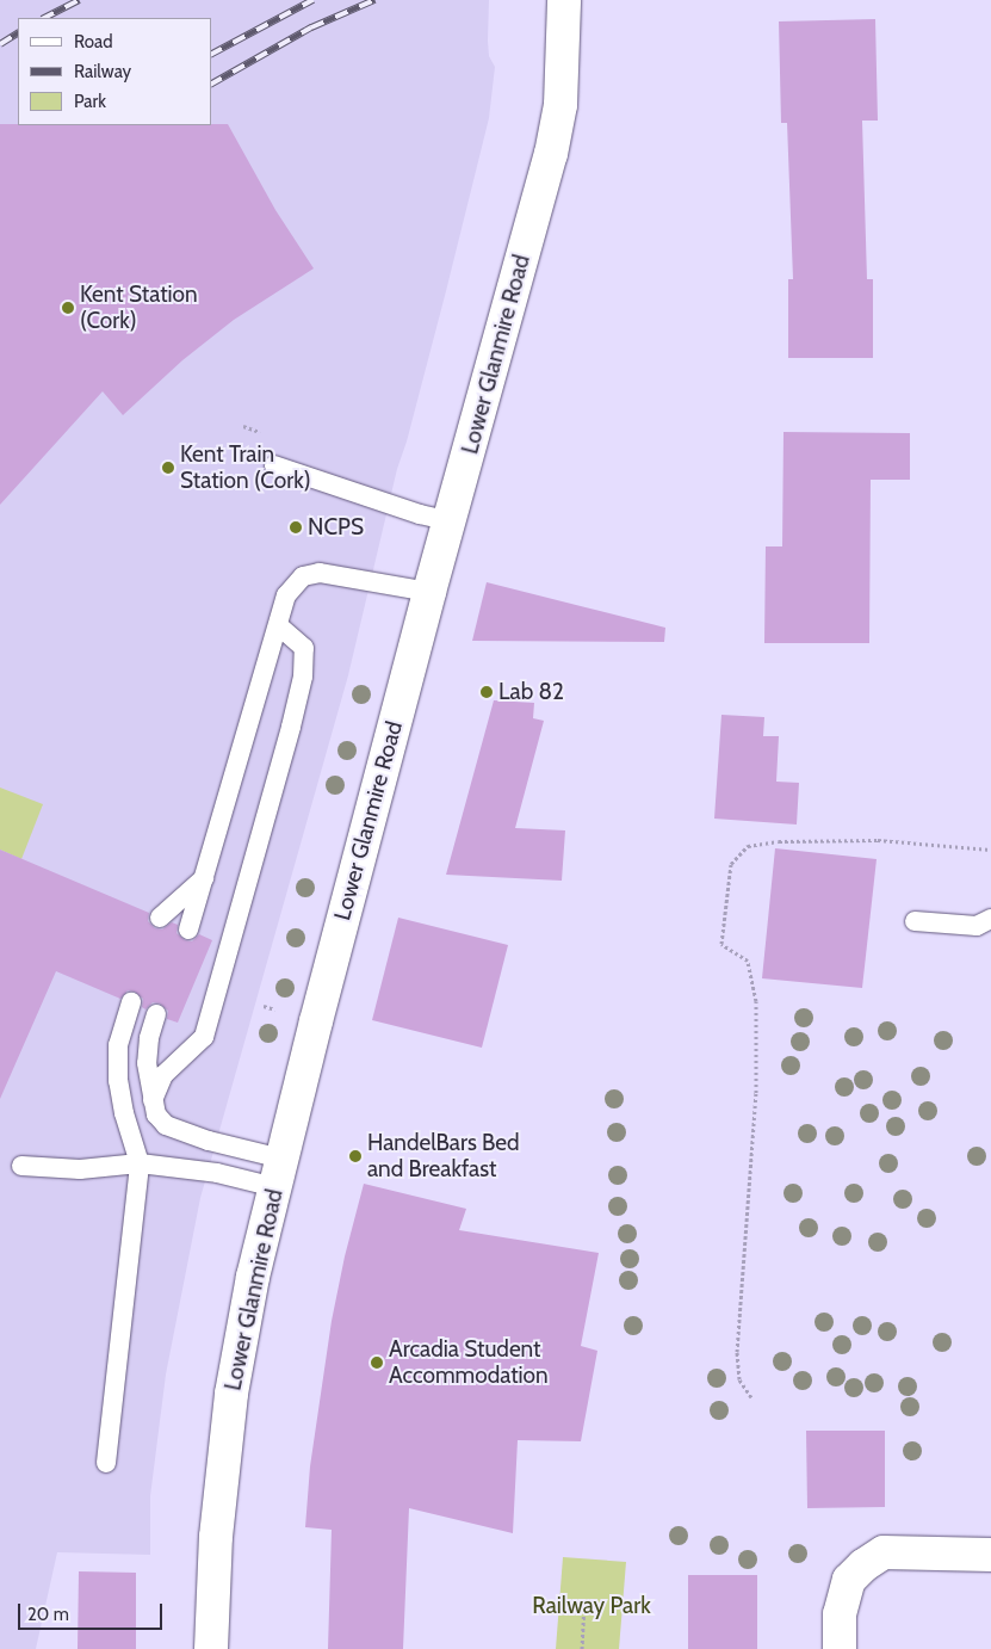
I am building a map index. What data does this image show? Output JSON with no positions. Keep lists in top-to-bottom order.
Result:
{
  "streets": {
    "main road": ["Lower Glanmire Road"]
  },
  "parks": ["Railway Park"],
  "places": [
    "Kent Station (Cork)",
    "Kent Train Station (Cork)",
    "NCPS",
    "Lab 82",
    "HandelBars Bed and Breakfast",
    "Arcadia Student Accommodation"
  ],
  "legend": ["Road", "Railway", "Park"],
  "scale_bar": "20 m"
}
